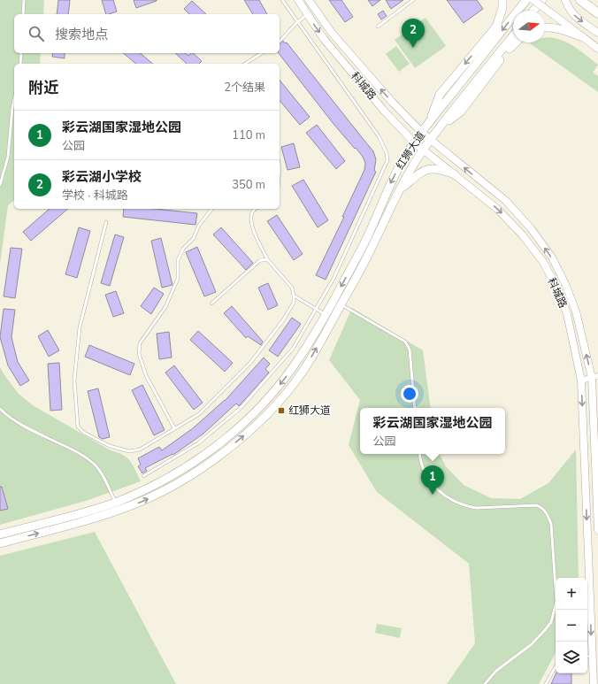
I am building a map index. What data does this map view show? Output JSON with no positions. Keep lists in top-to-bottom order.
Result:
{
  "streets": {
    "main road": ["科城路", "红狮大道"]
  },
  "crossings": [
    ["科城路", "红狮大道"]
  ],
  "places": {
    "transit": ["红狮大道"]
  },
  "north": "right",
  "page": {
    "search": "搜索地点",
    "pins": ["2", "1"],
    "heading": ["附近", "2个结果"],
    "list": [
      {
        "mark": "1",
        "name": "彩云湖国家湿地公园",
        "note": "公园",
        "value": "110 m"
      },
      {
        "mark": "2",
        "name": "彩云湖小学校",
        "note": "学校 · 科城路",
        "value": "350 m"
      }
    ],
    "popup": ["彩云湖国家湿地公园", "公园"],
    "map_buttons": ["+", "−"]
  }
}
